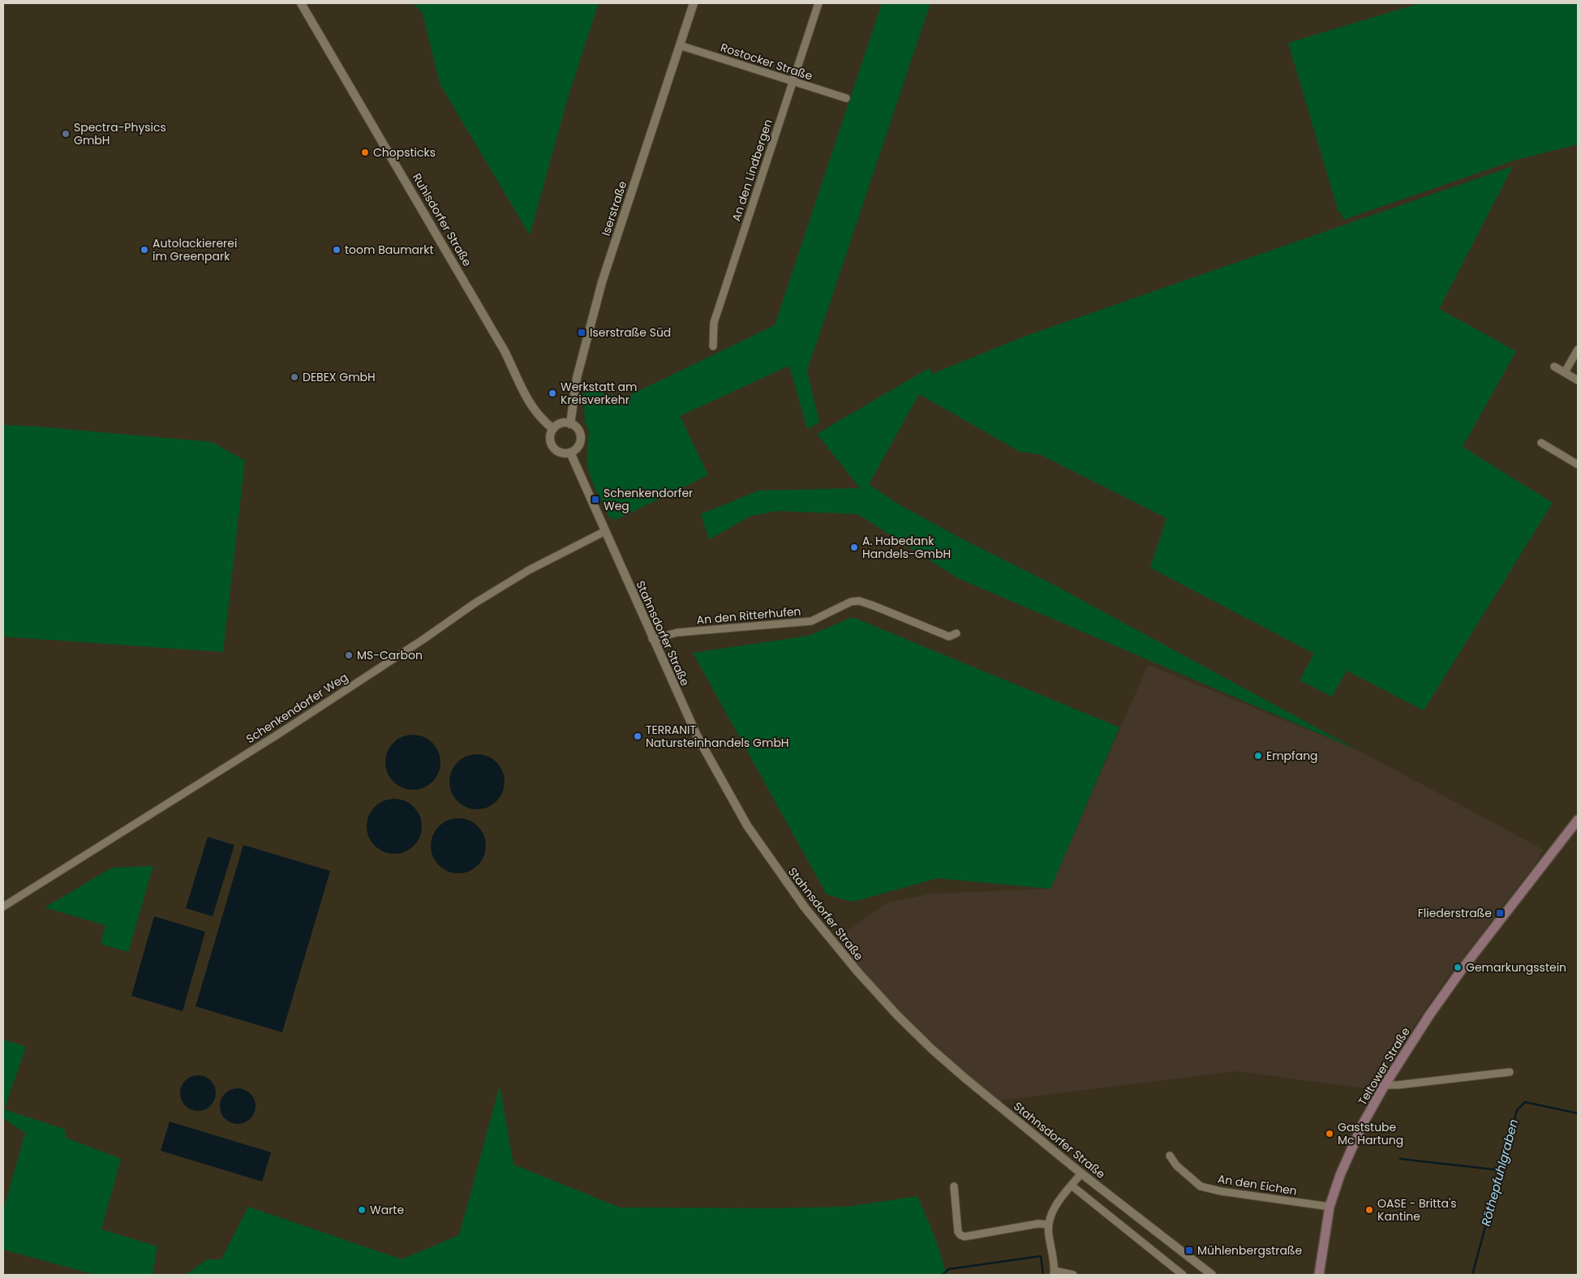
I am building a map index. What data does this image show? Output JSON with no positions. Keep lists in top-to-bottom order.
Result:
{
  "streets": {
    "main road": ["Teltower Straße"],
    "street": [
      "Rostocker Straße",
      "An den Lindbergen",
      "Iserstraße",
      "Ruhlsdorfer Straße",
      "An den Ritterhufen",
      "Stahnsdorfer Straße",
      "Schenkendorfer Weg",
      "An den Eichen"
    ]
  },
  "crossings": [
    ["Rostocker Straße", "An den Lindbergen"],
    ["Rostocker Straße", "Iserstraße"],
    ["Iserstraße", "Ruhlsdorfer Straße"],
    ["Iserstraße", "Stahnsdorfer Straße"],
    ["Ruhlsdorfer Straße", "Stahnsdorfer Straße"],
    ["An den Ritterhufen", "Stahnsdorfer Straße"],
    ["Stahnsdorfer Straße", "Schenkendorfer Weg"],
    ["Teltower Straße", "An den Eichen"]
  ],
  "water": ["Röthepfuhlgraben"],
  "places": {
    "other": [
      "Spectra-Physics GmbH",
      "Chopsticks",
      "Autolackiererei im Greenpark",
      "toom Baumarkt",
      "DEBEX GmbH",
      "Werkstatt am Kreisverkehr",
      "A. Habedank Handels-GmbH",
      "MS-Carbon",
      "TERRANIT Natursteinhandels GmbH",
      "Empfang",
      "Gemarkungsstein",
      "Gaststube Mc Hartung",
      "Warte",
      "OASE - Britta's Kantine"
    ],
    "transit": [
      "Iserstraße Süd",
      "Schenkendorfer Weg",
      "Fliederstraße",
      "Mühlenbergstraße"
    ]
  }
}
